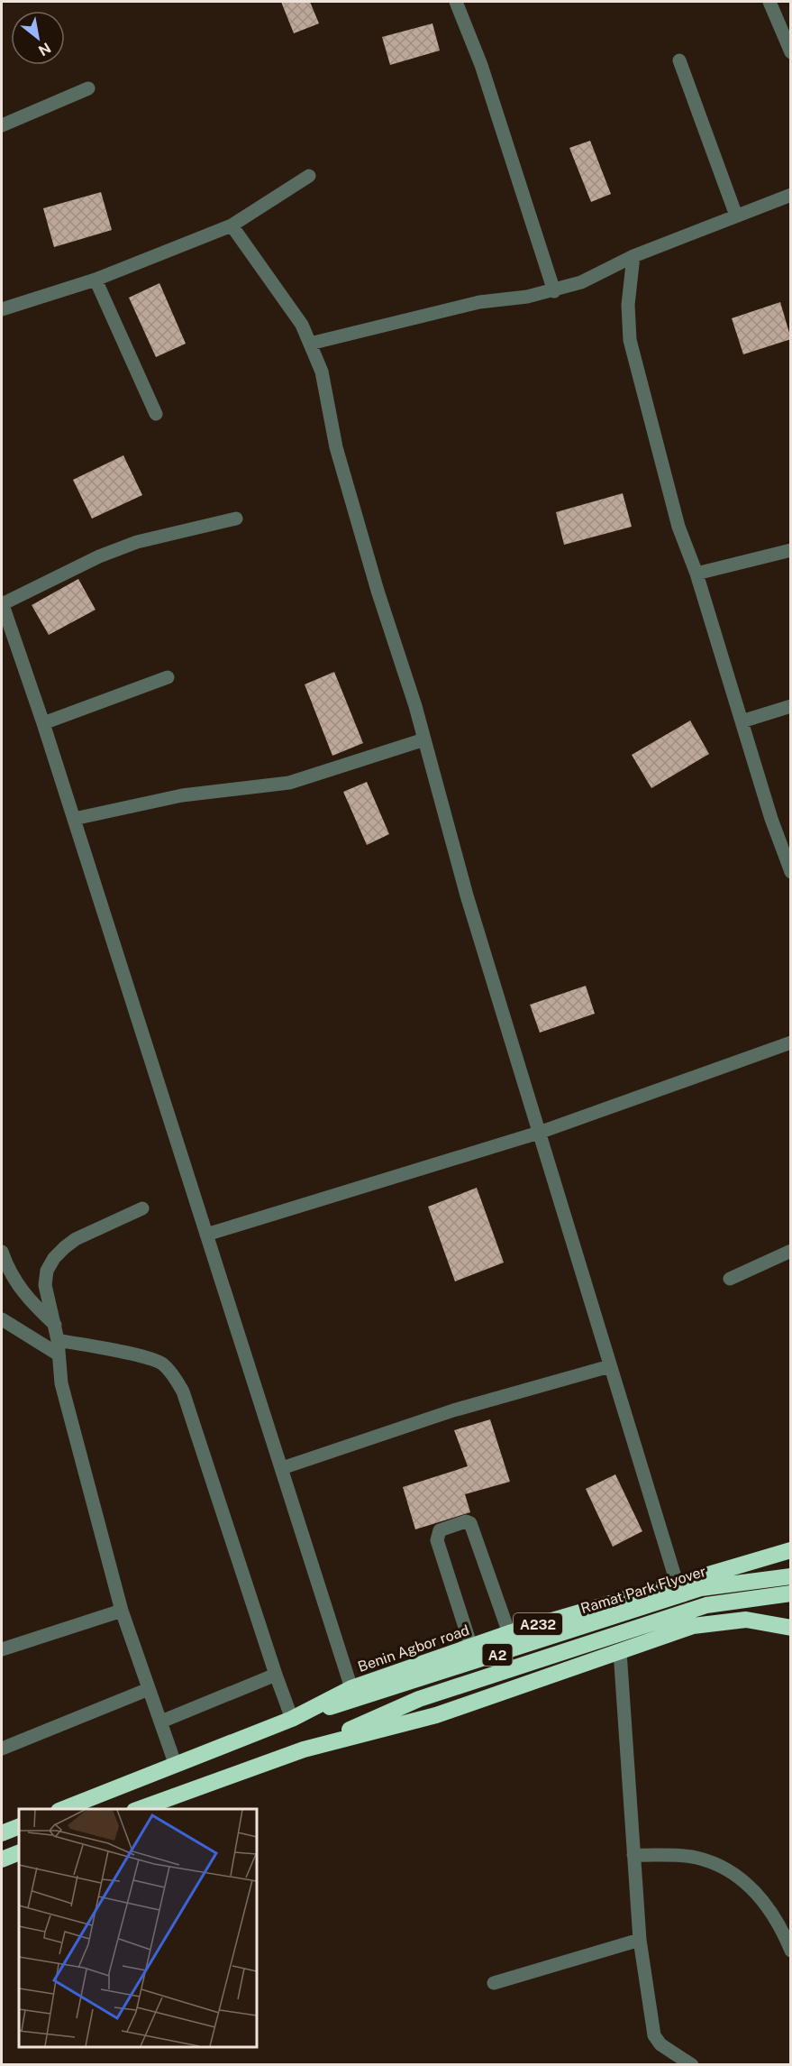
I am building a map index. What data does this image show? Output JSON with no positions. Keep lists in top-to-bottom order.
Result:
{
  "streets": {
    "highway": [
      "Ramat Park Flyover",
      "A232",
      "Benin Agbor road",
      "A2"
    ]
  },
  "crossings": [
    ["Ramat Park Flyover", "Benin Agbor road"]
  ],
  "north": "bottom right"
}
